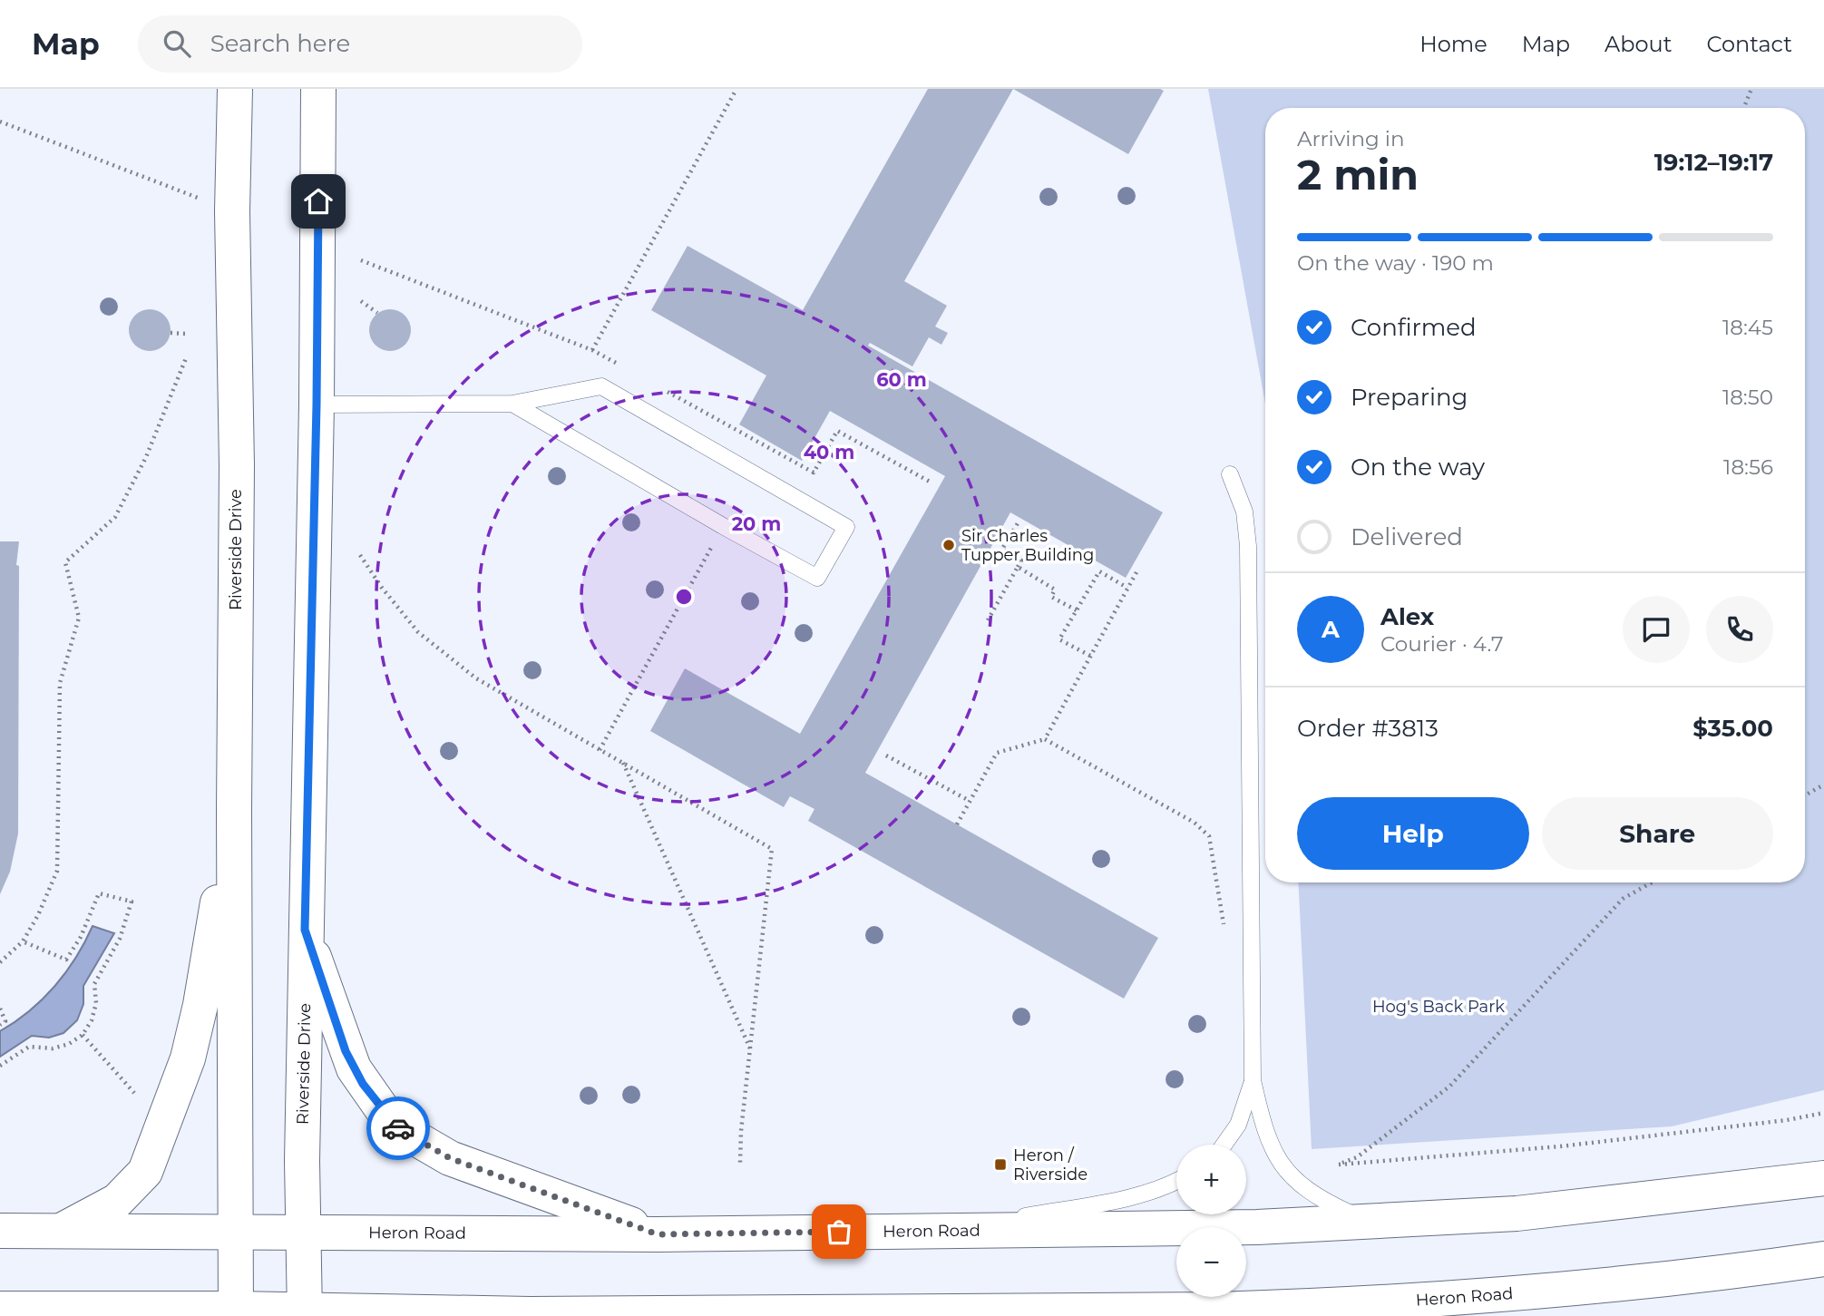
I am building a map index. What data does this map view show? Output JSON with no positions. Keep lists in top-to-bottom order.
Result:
{
  "streets": {
    "main road": ["Riverside Drive", "Heron Road"]
  },
  "crossings": [
    ["Riverside Drive", "Heron Road"]
  ],
  "parks": ["Hog's Back Park"],
  "places": {
    "other": ["Sir Charles Tupper Building"],
    "transit": ["Heron / Riverside"]
  },
  "page": {
    "header": "Map",
    "search": "Search here",
    "nav": [
      "Home",
      "Map",
      "About",
      "Contact"
    ],
    "heading": ["2 min", "Arriving in", "19:12–19:17"],
    "panel": [
      "Alex",
      "Courier · 4.7",
      "Order #3813",
      "$35.00"
    ],
    "bar": "On the way · 190 m",
    "list": [
      ["Confirmed", "18:45"],
      ["Preparing", "18:50"],
      ["On the way", "18:56"],
      "Delivered"
    ],
    "round": "A",
    "buttons": ["Help", "Share"],
    "map_buttons": ["+", "−"]
  },
  "rings": ["60 m", "40 m", "20 m"]
}
